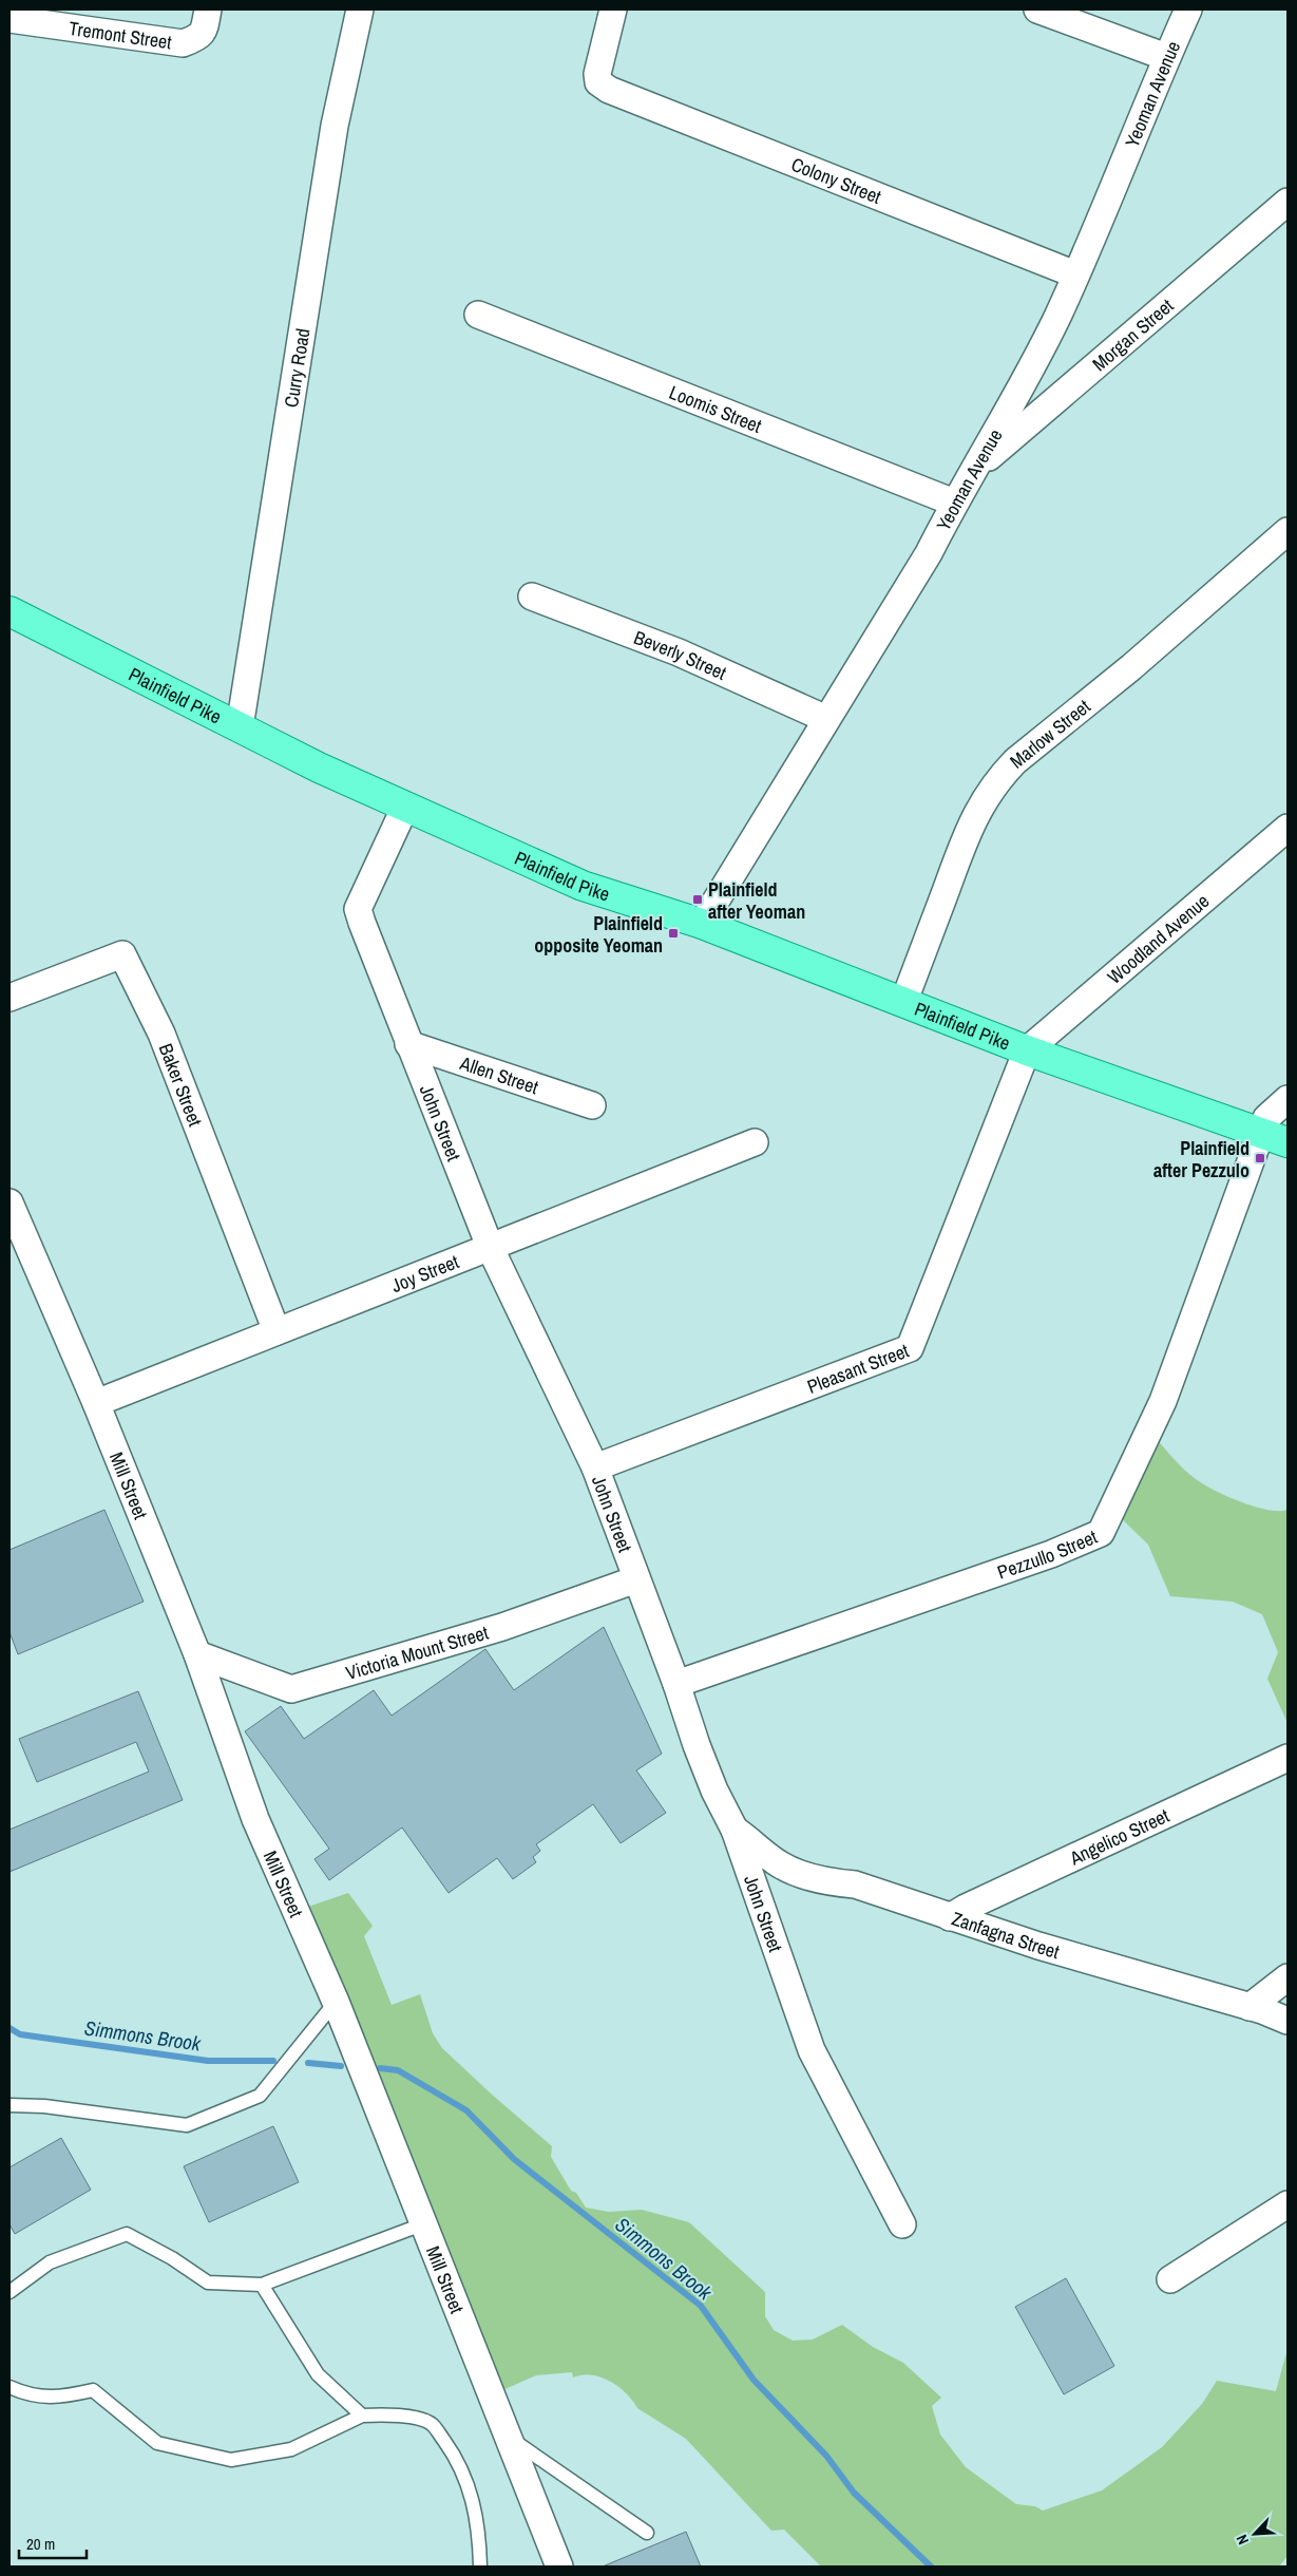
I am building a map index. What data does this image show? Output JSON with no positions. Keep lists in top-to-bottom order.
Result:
{
  "streets": {
    "main road": ["Plainfield Pike"],
    "street": [
      "Tremont Street",
      "Yeoman Avenue",
      "Colony Street",
      "Morgan Street",
      "Curry Road",
      "Loomis Street",
      "Beverly Street",
      "Marlow Street",
      "Woodland Avenue",
      "Allen Street",
      "Baker Street",
      "John Street",
      "Joy Street",
      "Pleasant Street",
      "Mill Street",
      "Pezzullo Street",
      "Victoria Mount Street",
      "Angelico Street",
      "Zanfagna Street"
    ]
  },
  "crossings": [
    ["Yeoman Avenue", "Colony Street"],
    ["Yeoman Avenue", "Morgan Street"],
    ["Yeoman Avenue", "Loomis Street"],
    ["Yeoman Avenue", "Beverly Street"],
    ["Yeoman Avenue", "Plainfield Pike"],
    ["Curry Road", "Plainfield Pike"],
    ["Plainfield Pike", "Marlow Street"],
    ["Plainfield Pike", "Woodland Avenue"],
    ["Plainfield Pike", "John Street"],
    ["Plainfield Pike", "Pleasant Street"],
    ["Plainfield Pike", "Pezzullo Street"],
    ["Woodland Avenue", "Pleasant Street"],
    ["Allen Street", "John Street"],
    ["Baker Street", "Joy Street"],
    ["John Street", "Joy Street"],
    ["John Street", "Pleasant Street"],
    ["John Street", "Pezzullo Street"],
    ["John Street", "Victoria Mount Street"],
    ["John Street", "Zanfagna Street"],
    ["Joy Street", "Mill Street"],
    ["Mill Street", "Victoria Mount Street"],
    ["Angelico Street", "Zanfagna Street"]
  ],
  "water": ["Simmons Brook"],
  "places": {
    "transit": ["Plainfield after Yeoman", "Plainfield opposite Yeoman", "Plainfield after Pezzulo"]
  },
  "scale_bar": "20 m",
  "north": "bottom left"
}
